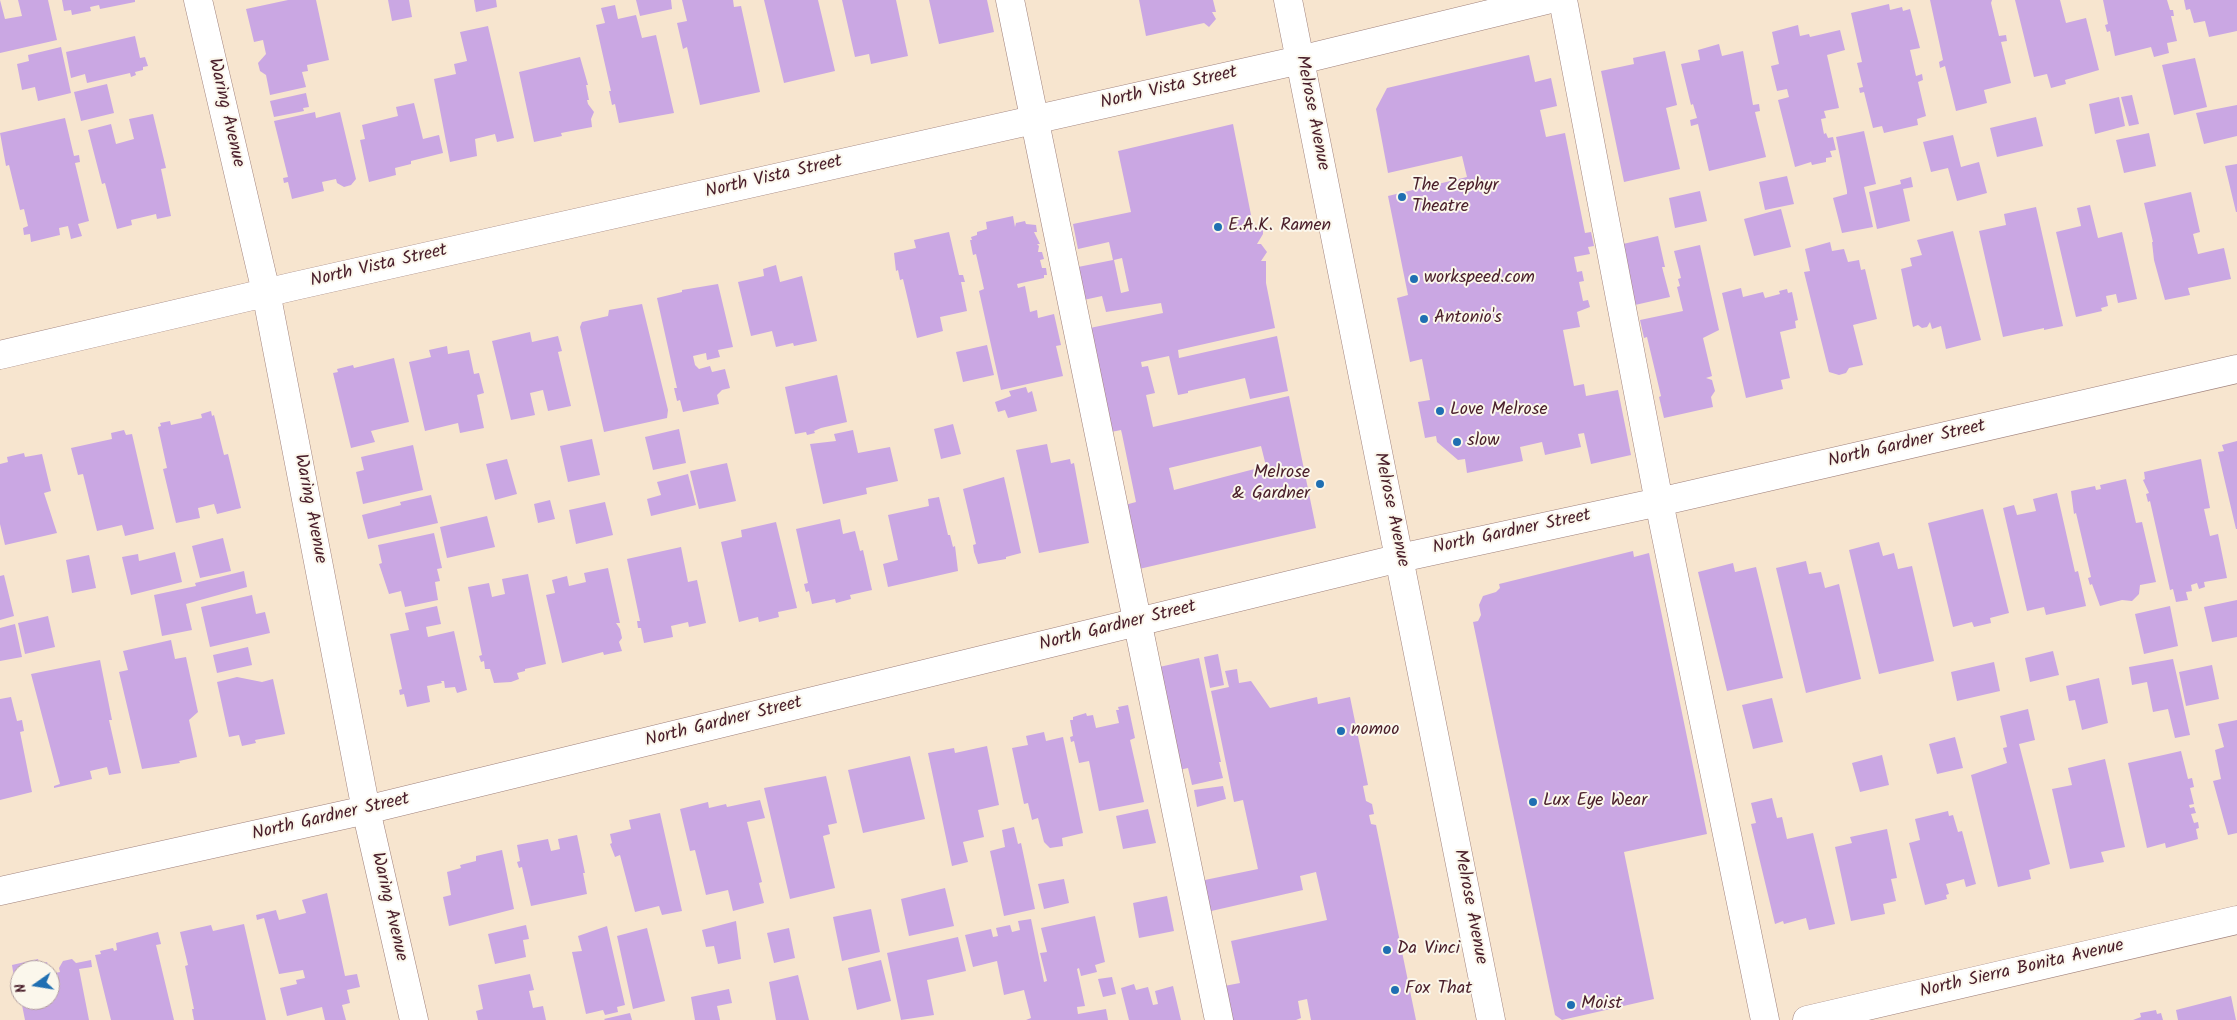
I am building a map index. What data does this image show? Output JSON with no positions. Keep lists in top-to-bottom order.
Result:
{
  "streets": {
    "street": [
      "North Vista Street",
      "Waring Avenue",
      "Melrose Avenue",
      "North Gardner Street",
      "North Sierra Bonita Avenue"
    ]
  },
  "crossings": [
    ["North Vista Street", "Waring Avenue"],
    ["North Vista Street", "Melrose Avenue"],
    ["Waring Avenue", "North Gardner Street"],
    ["Melrose Avenue", "North Gardner Street"]
  ],
  "places": [
    "The Zephyr Theatre",
    "E.A.K. Ramen",
    "workspeed.com",
    "Antonio's",
    "Love Melrose",
    "slow",
    "Melrose & Gardner",
    "nomoo",
    "Lux Eye Wear",
    "Da Vinci",
    "Fox That",
    "Moist"
  ],
  "north": "left"
}
